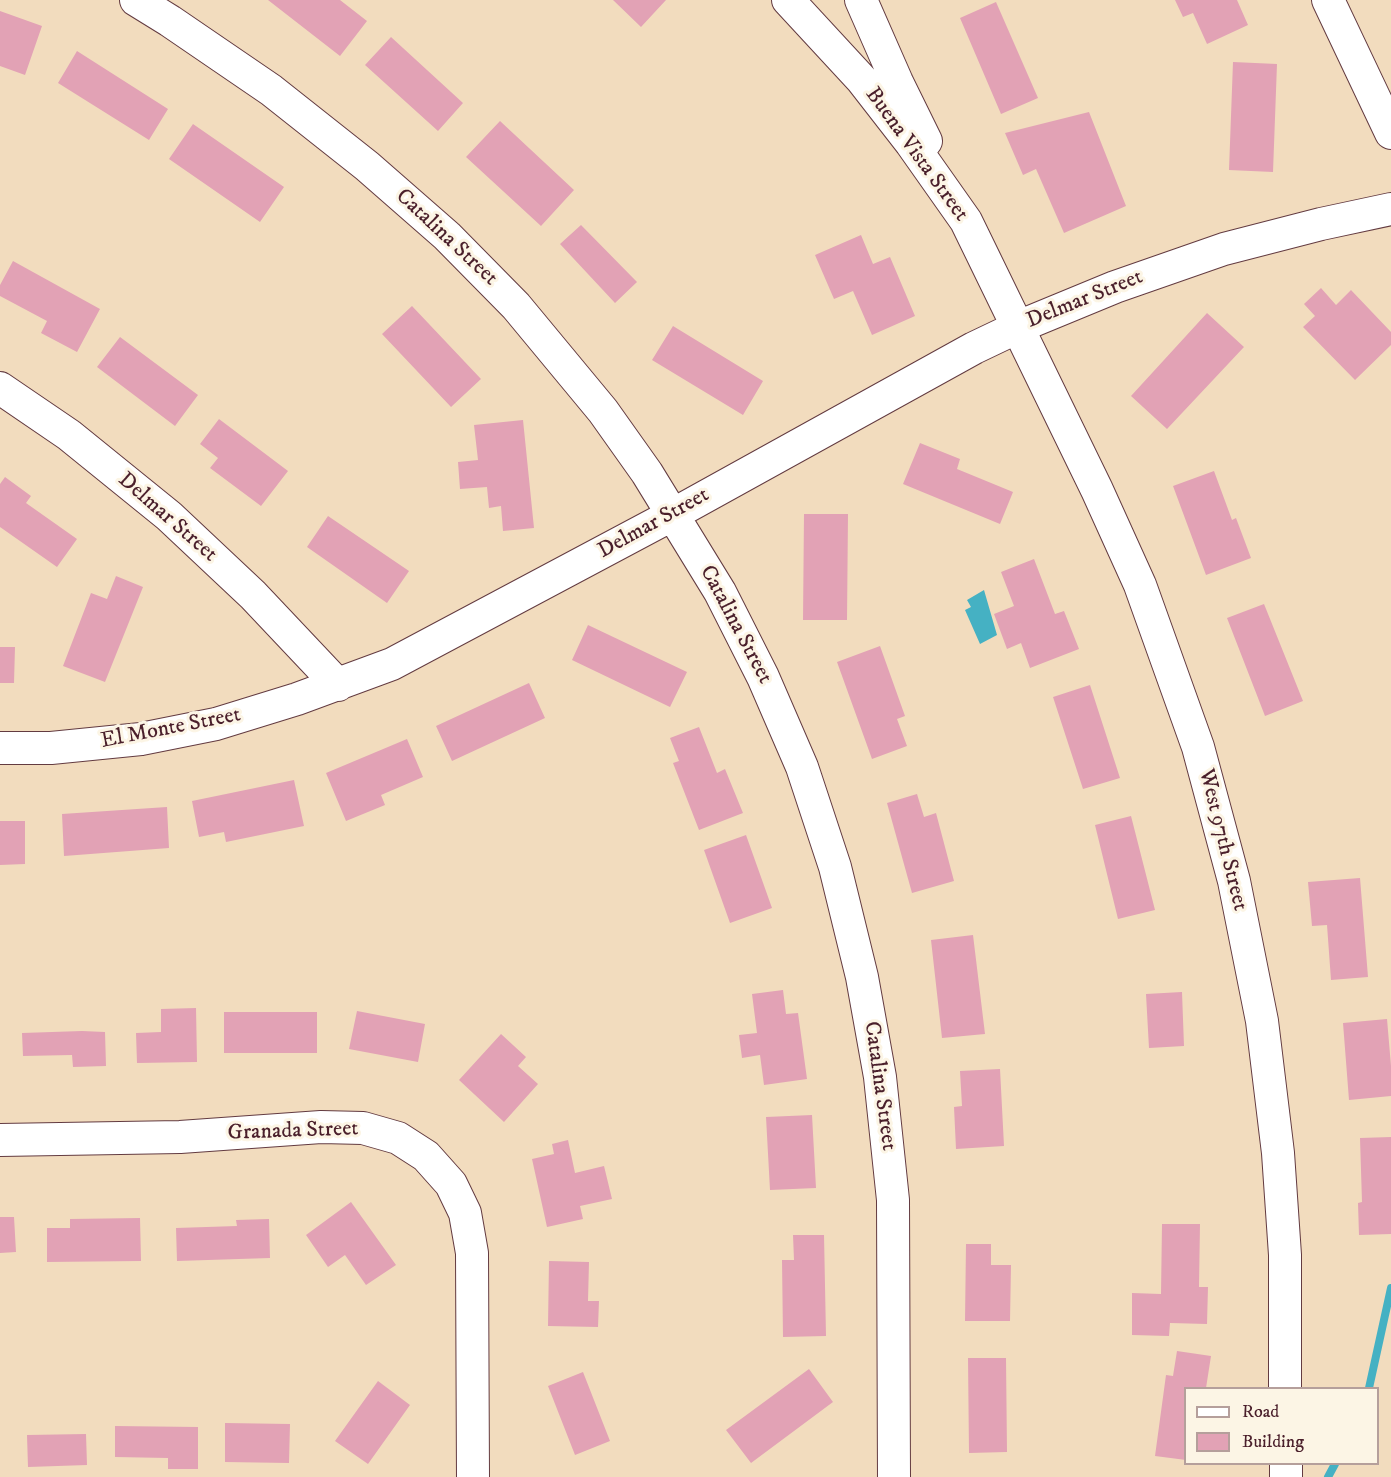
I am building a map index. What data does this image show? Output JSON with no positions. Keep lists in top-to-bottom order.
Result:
{
  "streets": {
    "street": [
      "Buena Vista Street",
      "Catalina Street",
      "Delmar Street",
      "El Monte Street",
      "West 97th Street",
      "Granada Street"
    ]
  },
  "crossings": [
    ["Buena Vista Street", "Delmar Street"],
    ["Buena Vista Street", "West 97th Street"],
    ["Catalina Street", "Delmar Street"],
    ["Delmar Street", "El Monte Street"],
    ["Delmar Street", "West 97th Street"]
  ],
  "legend": ["Road", "Building"]
}
